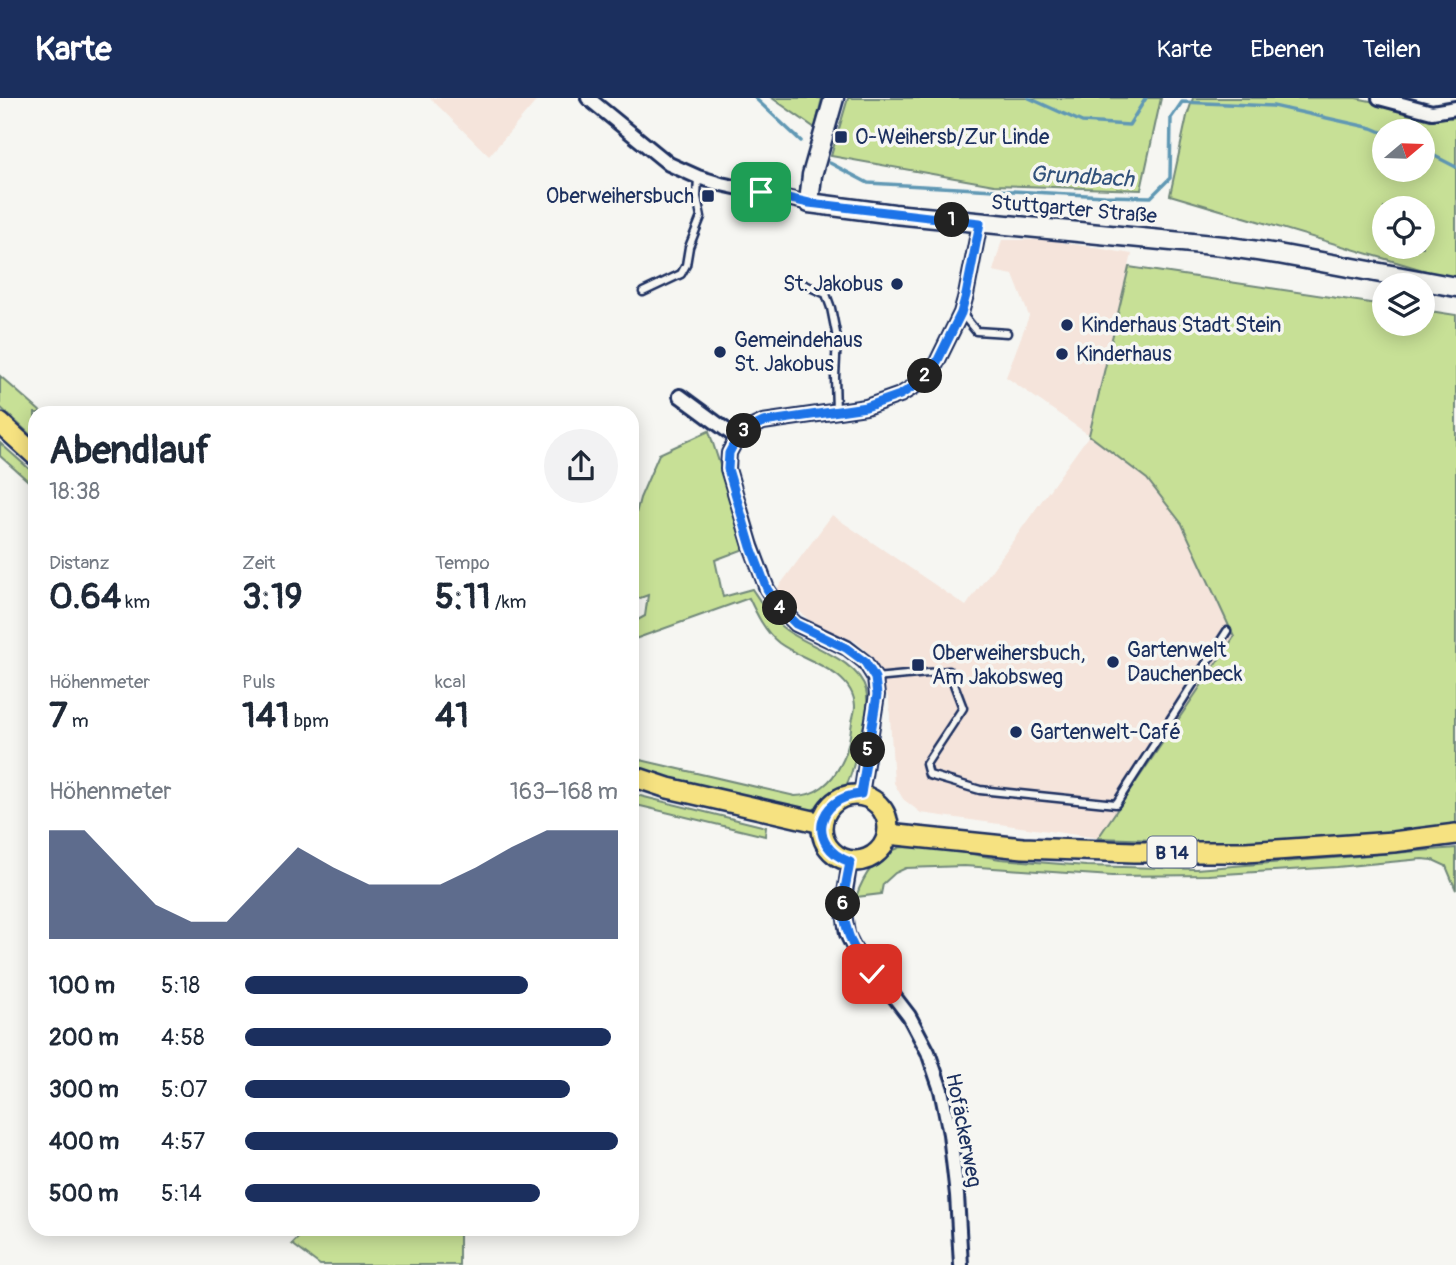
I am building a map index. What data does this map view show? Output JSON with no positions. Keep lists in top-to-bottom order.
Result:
{
  "streets": {
    "main road": ["B 14"],
    "street": ["Stuttgarter Straße", "Hofäckerweg"]
  },
  "crossings": [
    ["B 14", "Hofäckerweg"]
  ],
  "water": ["Grundbach"],
  "places": {
    "transit": ["O-Weihersb/Zur Linde", "Oberweihersbuch", "Oberweihersbuch, Am Jakobsweg"],
    "other": [
      "St. Jakobus",
      "Kinderhaus Stadt Stein",
      "Gemeindehaus St. Jakobus",
      "Kinderhaus",
      "Gartenwelt Dauchenbeck",
      "Gartenwelt-Café"
    ]
  },
  "north": "right",
  "page": {
    "header": "Karte",
    "nav": ["Karte", "Ebenen", "Teilen"],
    "pins": [
      "1",
      "2",
      "3",
      "4",
      "5",
      "6"
    ],
    "heading": ["Abendlauf", "18:38"],
    "stats": [
      ["Distanz", "0.64 km"],
      ["Zeit", "3:19"],
      ["Tempo", "5:11 /km"],
      ["Höhenmeter", "7 m"],
      ["Puls", "141 bpm"],
      ["kcal", "41"]
    ],
    "chart": ["Höhenmeter", "163–168 m"],
    "list": [
      {
        "name": "100 m",
        "note": "5:18"
      },
      {
        "name": "200 m",
        "note": "4:58"
      },
      {
        "name": "300 m",
        "note": "5:07"
      },
      {
        "name": "400 m",
        "note": "4:57"
      },
      {
        "name": "500 m",
        "note": "5:14"
      }
    ]
  }
}
